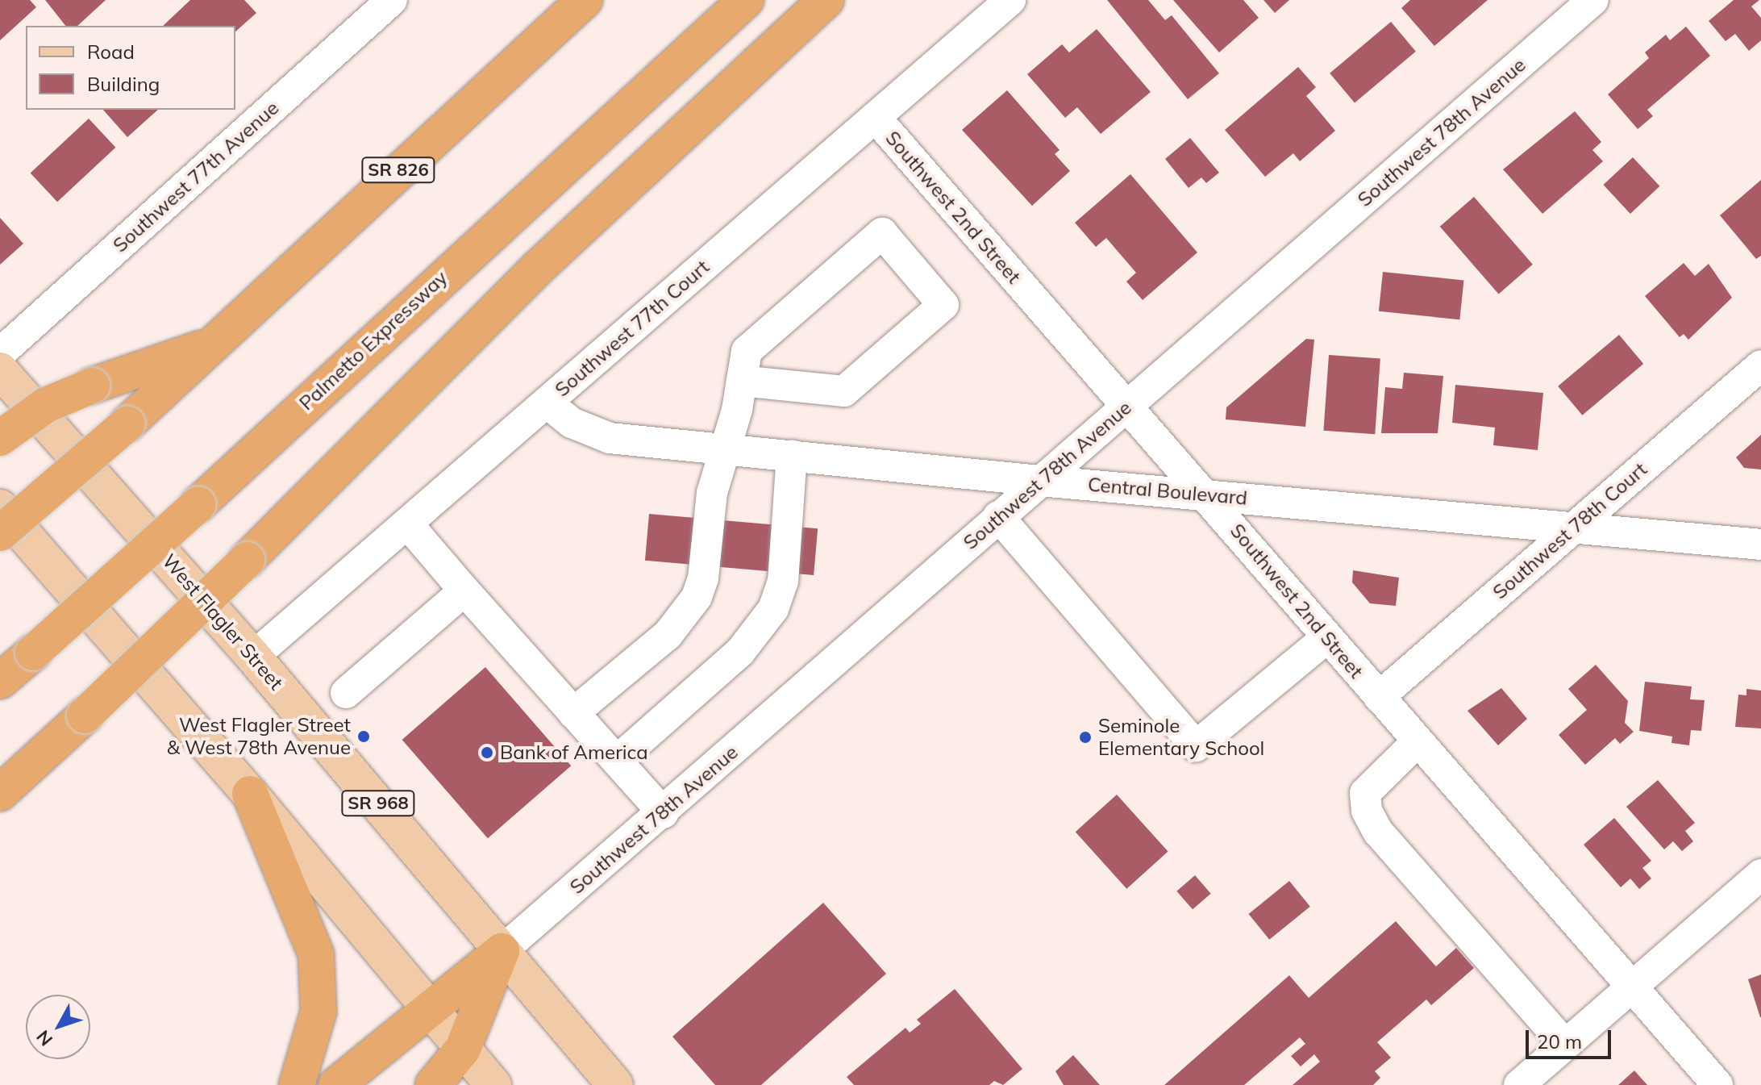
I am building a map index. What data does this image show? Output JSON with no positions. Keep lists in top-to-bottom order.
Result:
{
  "streets": {
    "highway": ["SR 826", "Palmetto Expressway"],
    "main road": ["West Flagler Street", "SR 968"],
    "street": [
      "Southwest 78th Avenue",
      "Southwest 77th Avenue",
      "Southwest 2nd Street",
      "Southwest 77th Court",
      "Central Boulevard",
      "Southwest 78th Court"
    ]
  },
  "crossings": [
    ["Southwest 78th Avenue", "Southwest 2nd Street"],
    ["Southwest 78th Avenue", "Central Boulevard"],
    ["Southwest 78th Avenue", "West Flagler Street"],
    ["Southwest 2nd Street", "Southwest 77th Court"],
    ["Southwest 2nd Street", "Central Boulevard"],
    ["Southwest 2nd Street", "Southwest 78th Court"],
    ["Southwest 77th Court", "Central Boulevard"],
    ["Southwest 77th Court", "West Flagler Street"],
    ["Central Boulevard", "Southwest 78th Court"]
  ],
  "places": ["West Flagler Street & West 78th Avenue", "Seminole Elementary School", "Bank of America"],
  "legend": ["Road", "Building"],
  "scale_bar": "20 m",
  "north": "bottom left"
}
